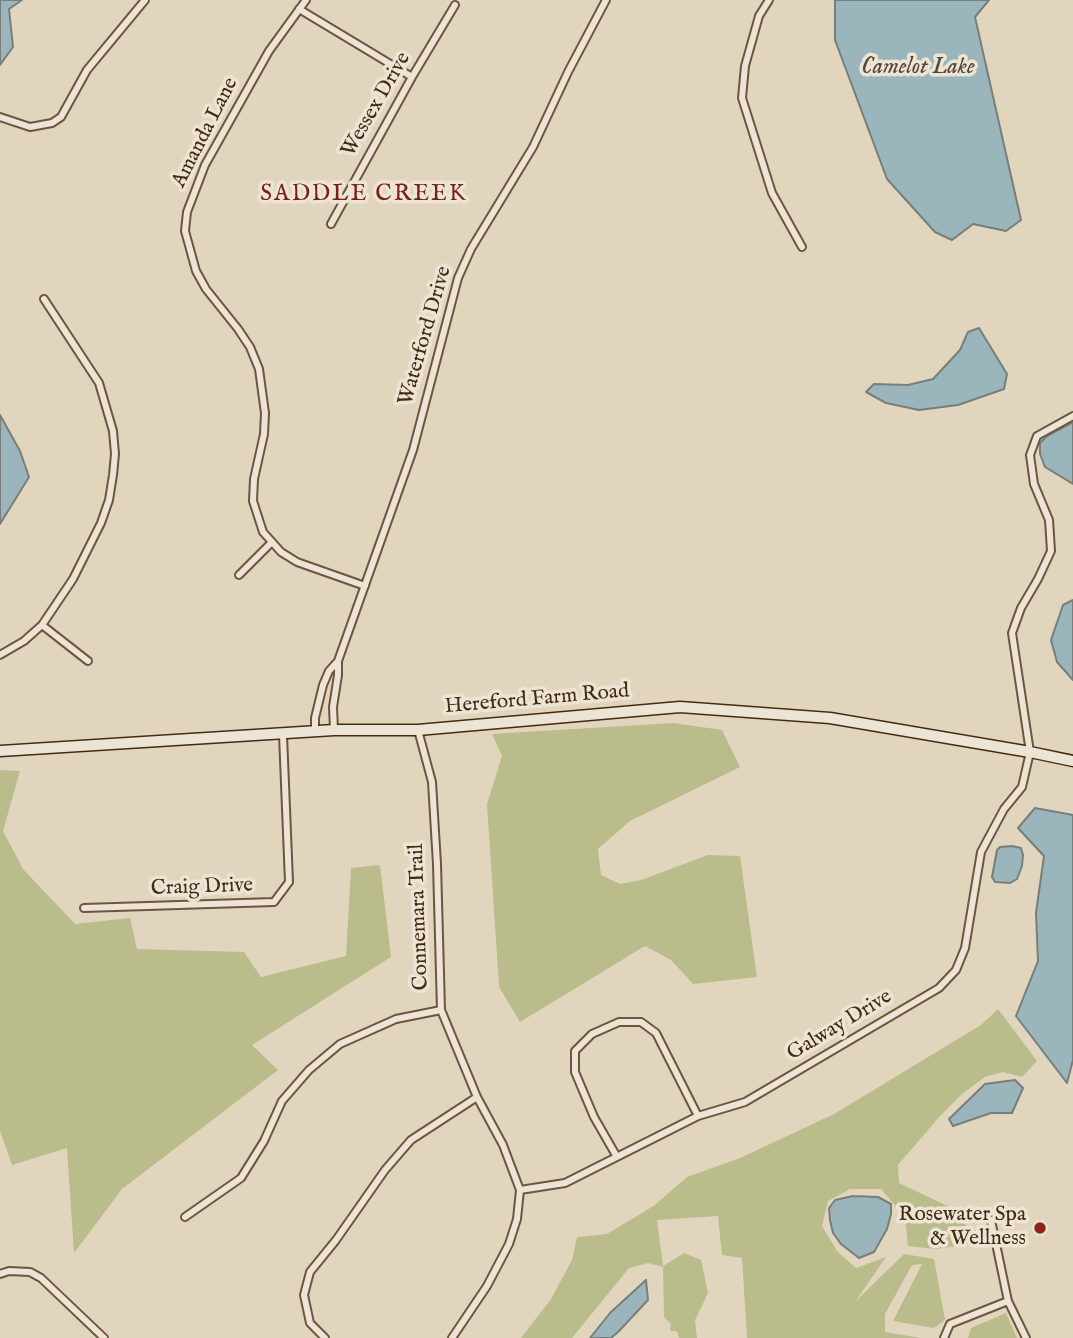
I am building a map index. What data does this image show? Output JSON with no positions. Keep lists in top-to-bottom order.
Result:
{
  "streets": {
    "street": [
      "Wessex Drive",
      "Amanda Lane",
      "Waterford Drive",
      "Hereford Farm Road",
      "Craig Drive",
      "Connemara Trail",
      "Galway Drive"
    ]
  },
  "crossings": [
    ["Waterford Drive", "Hereford Farm Road"],
    ["Hereford Farm Road", "Craig Drive"],
    ["Hereford Farm Road", "Connemara Trail"],
    ["Hereford Farm Road", "Galway Drive"],
    ["Connemara Trail", "Galway Drive"]
  ],
  "districts": ["SADDLE CREEK"],
  "water": ["Camelot Lake"],
  "places": ["Rosewater Spa & Wellness"]
}
